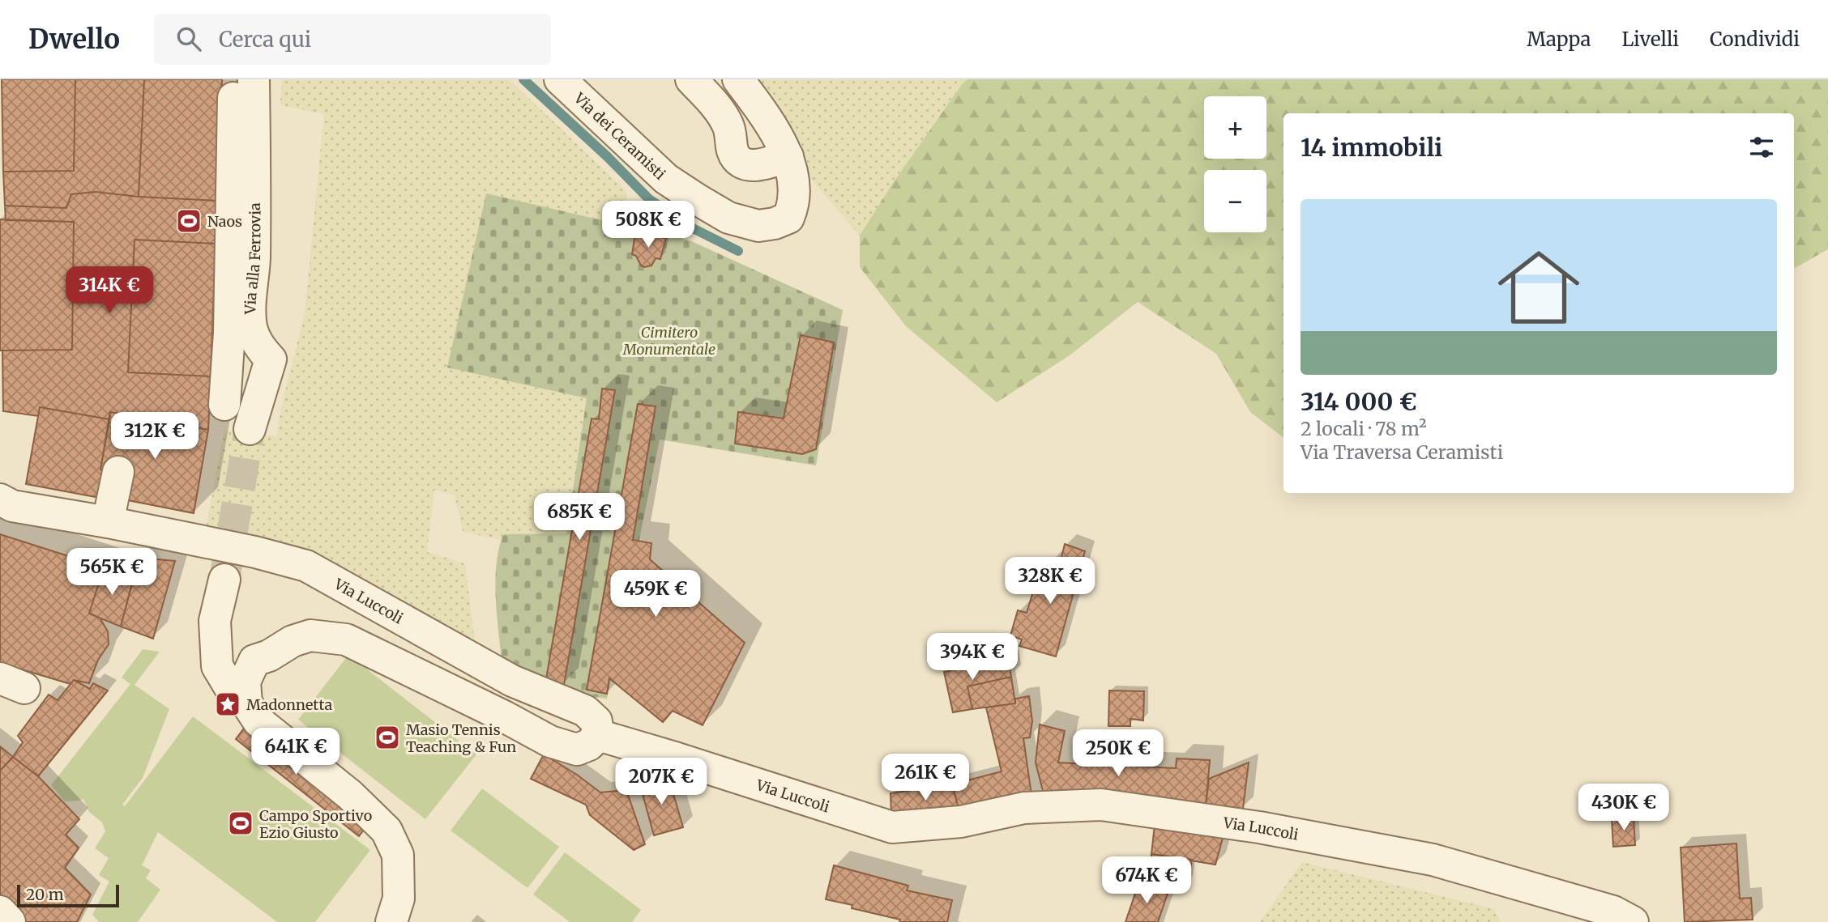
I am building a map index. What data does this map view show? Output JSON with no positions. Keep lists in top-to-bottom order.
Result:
{
  "streets": {
    "street": ["Via dei Ceramisti", "Via alla Ferrovia", "Via Luccoli"]
  },
  "parks": ["Cimitero Monumentale"],
  "places": {
    "sports": ["Naos", "Masio Tennis Teaching & Fun", "Campo Sportivo Ezio Giusto"],
    "place": ["Madonnetta"]
  },
  "scale_bar": "20 m",
  "page": {
    "header": "Dwello",
    "search": "Cerca qui",
    "nav": ["Mappa", "Livelli", "Condividi"],
    "map_buttons": ["+", "−"],
    "heading": "14 immobili",
    "list": [
      {
        "name": "314 000 €",
        "note": "2 locali · 78 m² · Via Traversa Ceramisti"
      }
    ],
    "price": [
      "508K €",
      "314K €",
      "312K €",
      "685K €",
      "565K €",
      "328K €",
      "459K €",
      "394K €",
      "641K €",
      "250K €",
      "261K €",
      "207K €",
      "430K €",
      "674K €"
    ],
    "scale": "20 m"
  }
}
